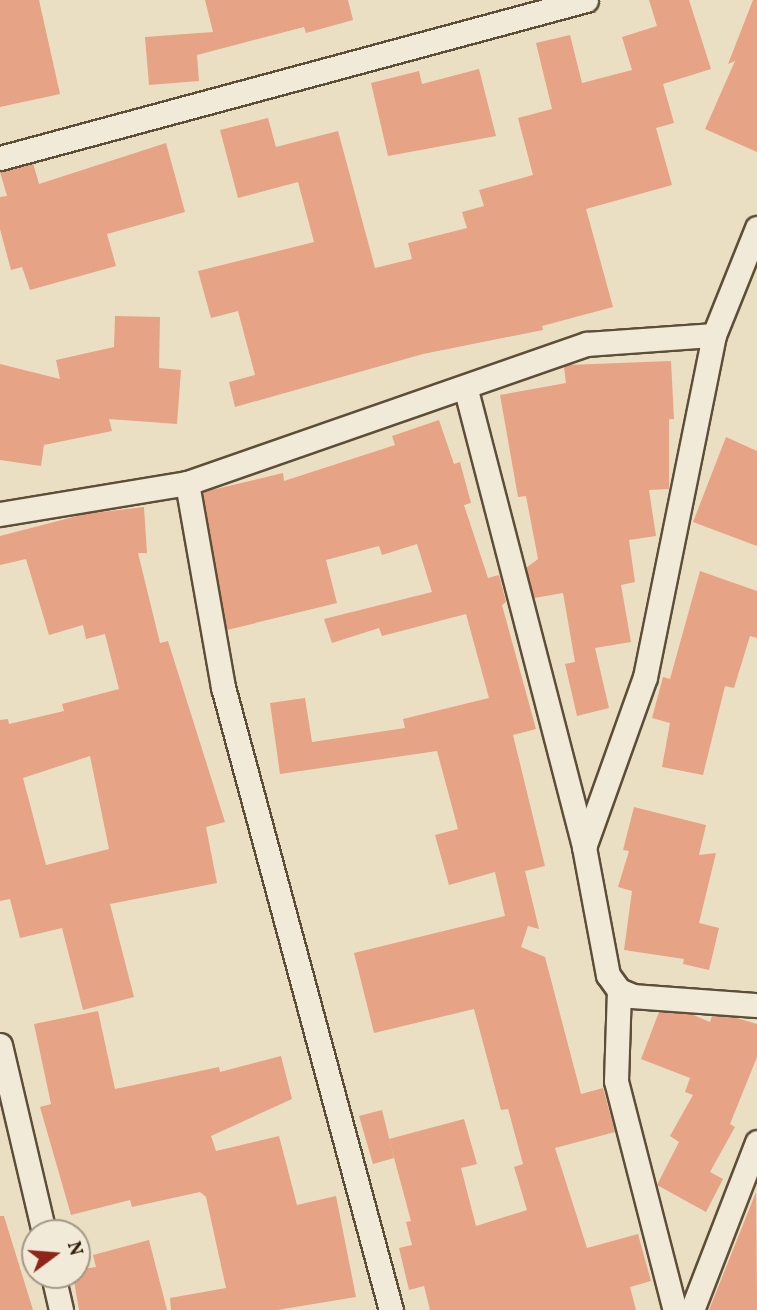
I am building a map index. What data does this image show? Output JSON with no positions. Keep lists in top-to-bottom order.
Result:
{
  "north": "right"
}
